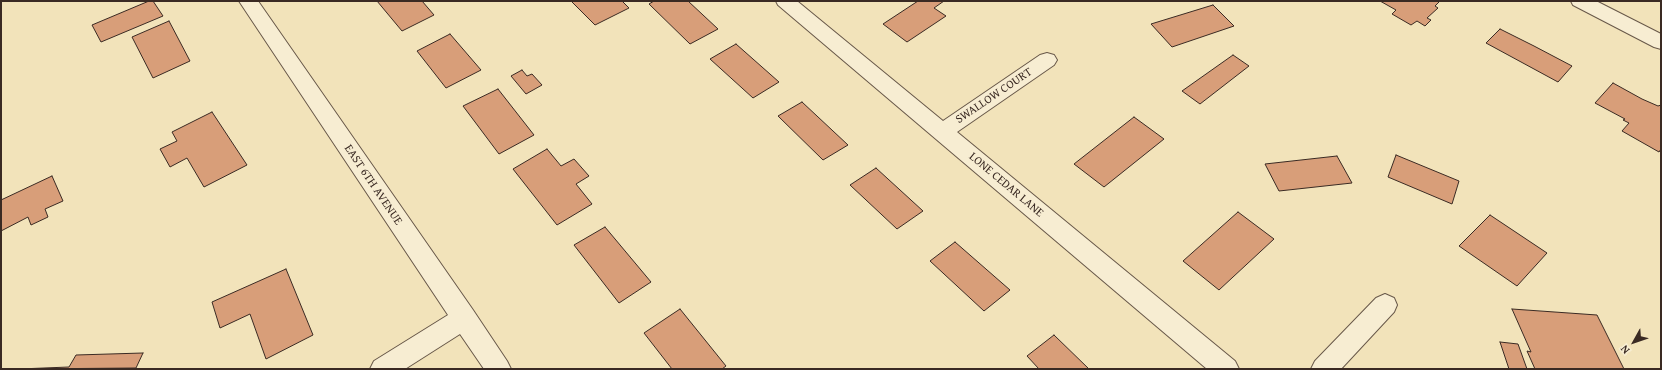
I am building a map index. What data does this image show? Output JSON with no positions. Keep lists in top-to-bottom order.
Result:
{
  "streets": {
    "street": ["SWALLOW COURT", "EAST 6TH AVENUE", "LONE CEDAR LANE"]
  },
  "crossings": [
    ["SWALLOW COURT", "LONE CEDAR LANE"]
  ],
  "north": "bottom left"
}
